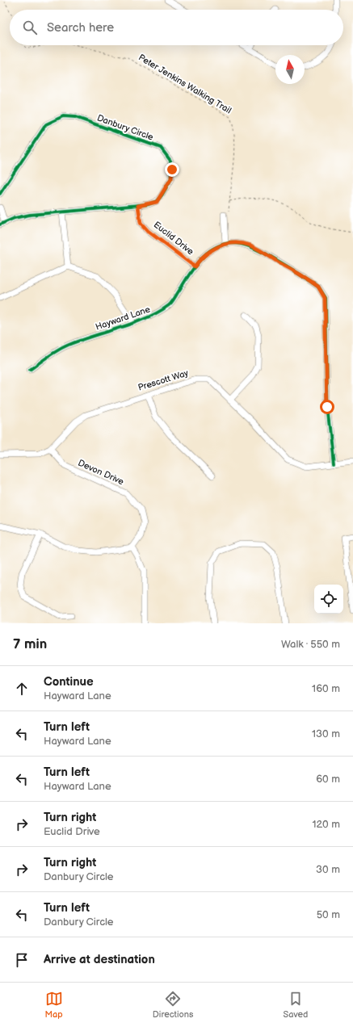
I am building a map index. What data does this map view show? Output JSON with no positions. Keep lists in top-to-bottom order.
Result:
{
  "streets": {
    "street": [
      "Danbury Circle",
      "Euclid Drive",
      "Hayward Lane",
      "Prescott Way",
      "Devon Drive"
    ],
    "path": ["Peter Jenkins Walking Trail"]
  },
  "crossings": [
    ["Danbury Circle", "Euclid Drive"],
    ["Euclid Drive", "Hayward Lane"],
    ["Hayward Lane", "Prescott Way"],
    ["Prescott Way", "Devon Drive"]
  ],
  "north": "top",
  "page": {
    "search": "Search here",
    "heading": ["7 min", "Walk · 550 m"],
    "list": [
      ["Continue", "Hayward Lane", "160 m"],
      ["Turn left", "Hayward Lane", "130 m"],
      ["Turn left", "Hayward Lane", "60 m"],
      ["Turn right", "Euclid Drive", "120 m"],
      ["Turn right", "Danbury Circle", "30 m"],
      ["Turn left", "Danbury Circle", "50 m"],
      "Arrive at destination"
    ],
    "nav": ["Map", "Directions", "Saved"]
  }
}
